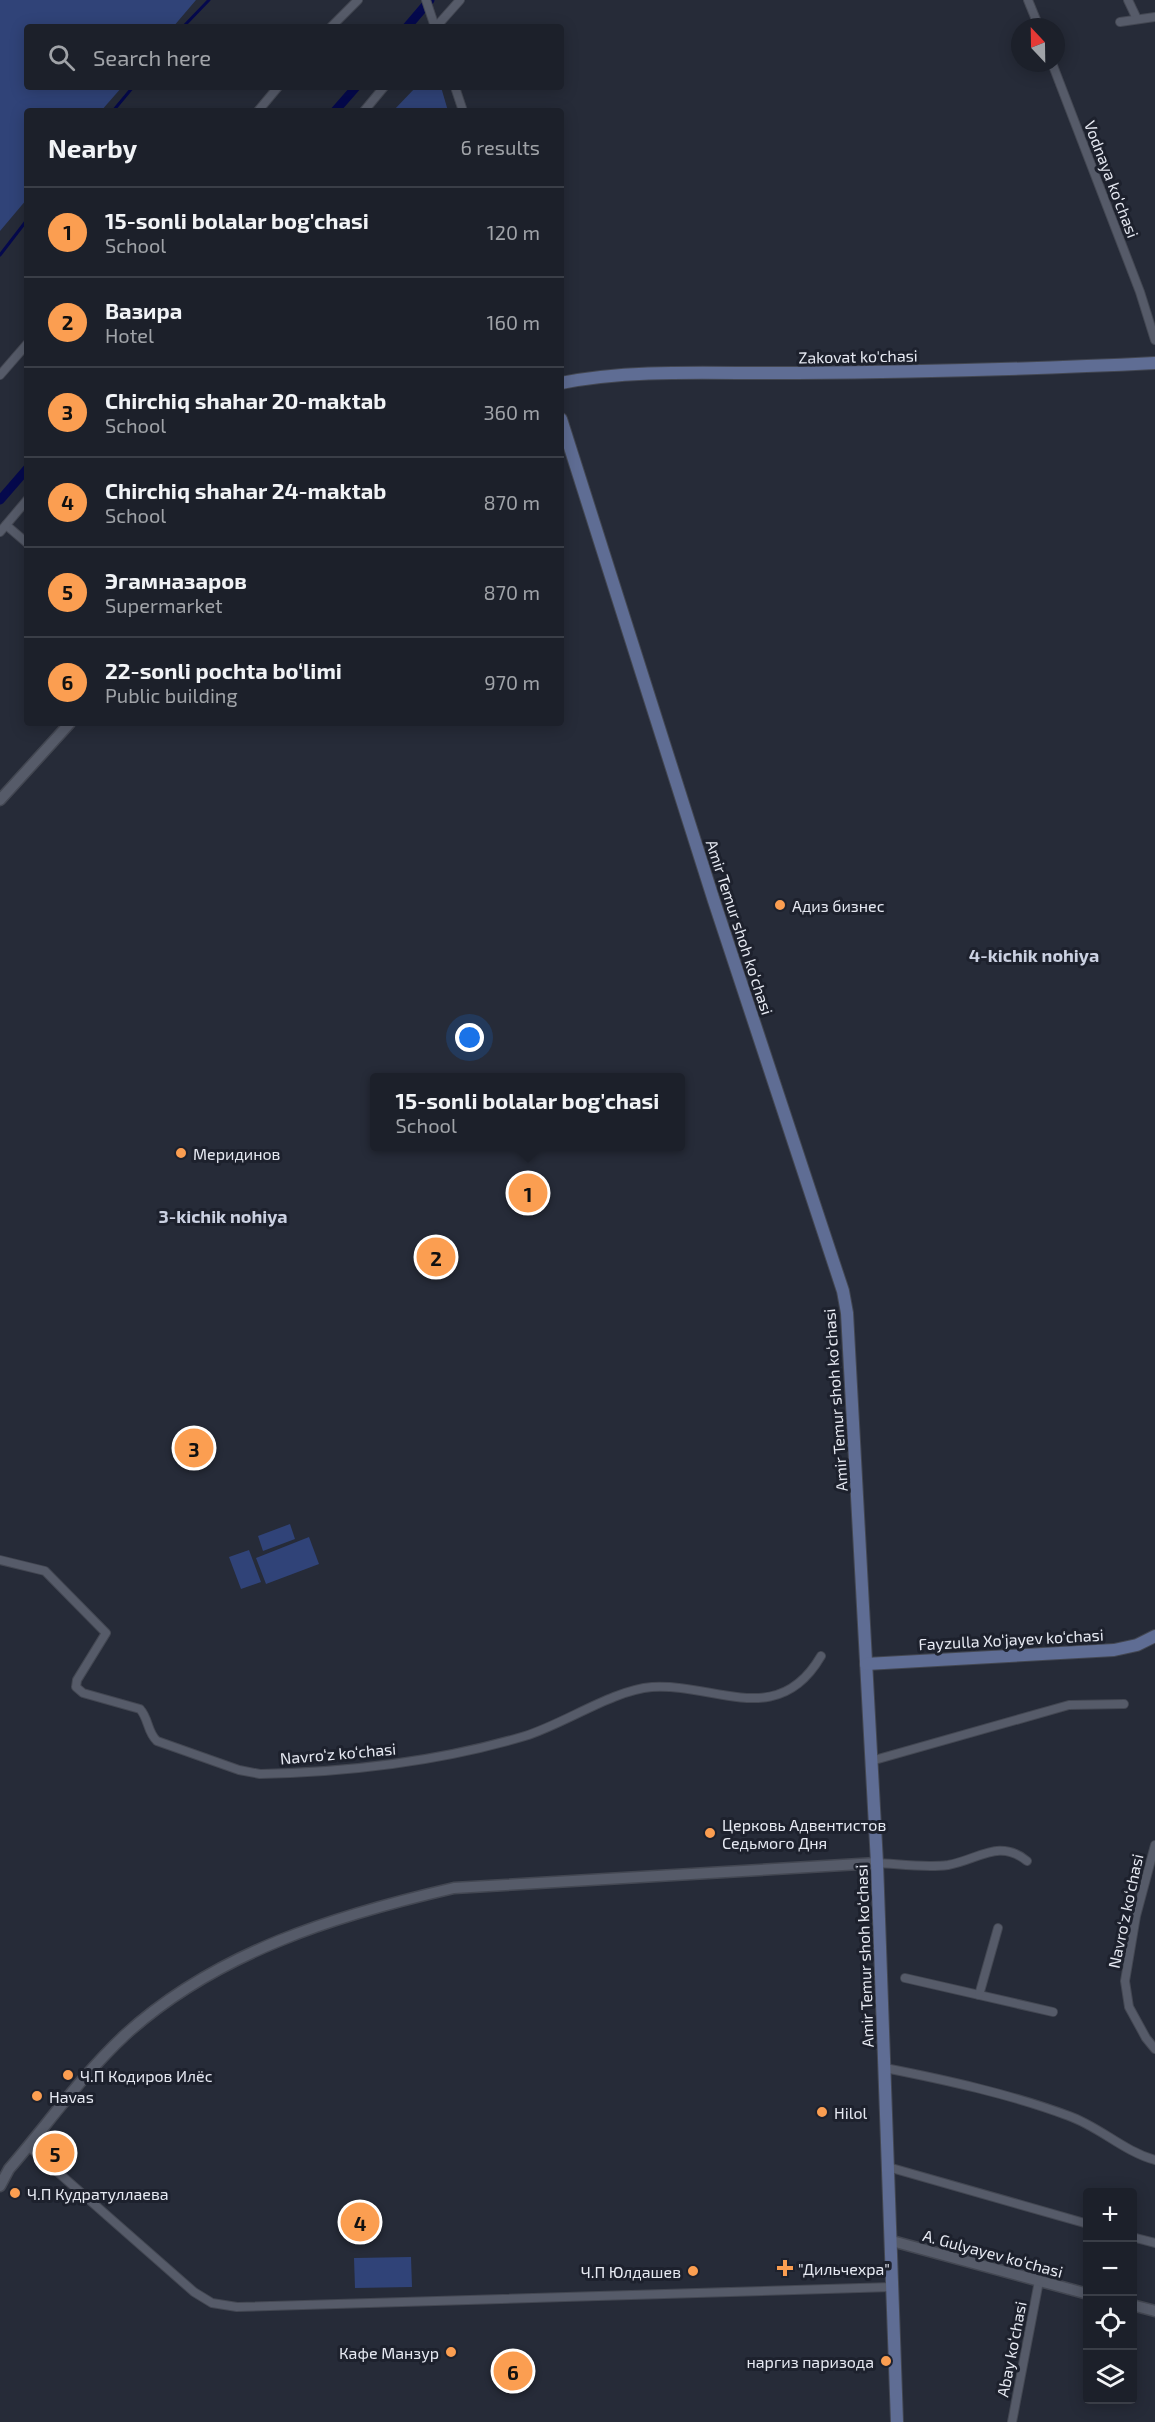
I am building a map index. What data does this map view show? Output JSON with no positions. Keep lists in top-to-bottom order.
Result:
{
  "streets": {
    "main road": ["Zakovat ko'chasi", "Amir Temur shoh ko‘chasi", "Fayzulla Xo‘jayev ko‘chasi"],
    "street": [
      "Vodnaya ko‘chasi",
      "Navro‘z ko‘chasi",
      "A. Gulyayev ko‘chasi",
      "Abay ko‘chasi"
    ]
  },
  "crossings": [
    ["Amir Temur shoh ko‘chasi", "Fayzulla Xo‘jayev ko‘chasi"],
    ["Amir Temur shoh ko‘chasi", "A. Gulyayev ko‘chasi"],
    ["A. Gulyayev ko‘chasi", "Abay ko‘chasi"]
  ],
  "districts": ["4-kichik nohiya", "3-kichik nohiya"],
  "places": {
    "other": [
      "Адиз бизнес",
      "Меридинов",
      "Церковь Адвентистов Седьмого Дня",
      "Ч.П Кодиров Илёс",
      "Havas",
      "Hilol",
      "Ч.П Кудратуллаева",
      "Ч.П Юлдашев",
      "Кафе Манзур",
      "наргиз паризода"
    ],
    "health": ["\"Дильчехра\""]
  },
  "north": "top",
  "page": {
    "search": "Search here",
    "heading": ["Nearby", "6 results"],
    "list": [
      {
        "mark": "1",
        "name": "15-sonli bolalar bog'chasi",
        "note": "School",
        "value": "120 m"
      },
      {
        "mark": "2",
        "name": "Вазира",
        "note": "Hotel",
        "value": "160 m"
      },
      {
        "mark": "3",
        "name": "Chirchiq shahar 20-maktab",
        "note": "School",
        "value": "360 m"
      },
      {
        "mark": "4",
        "name": "Chirchiq shahar 24-maktab",
        "note": "School",
        "value": "870 m"
      },
      {
        "mark": "5",
        "name": "Эгамназаров",
        "note": "Supermarket",
        "value": "870 m"
      },
      {
        "mark": "6",
        "name": "22-sonli pochta bo‘limi",
        "note": "Public building",
        "value": "970 m"
      }
    ],
    "popup": ["15-sonli bolalar bog'chasi", "School"],
    "pins": [
      "1",
      "2",
      "3",
      "5",
      "4",
      "6"
    ],
    "map_buttons": ["+", "−"]
  }
}
